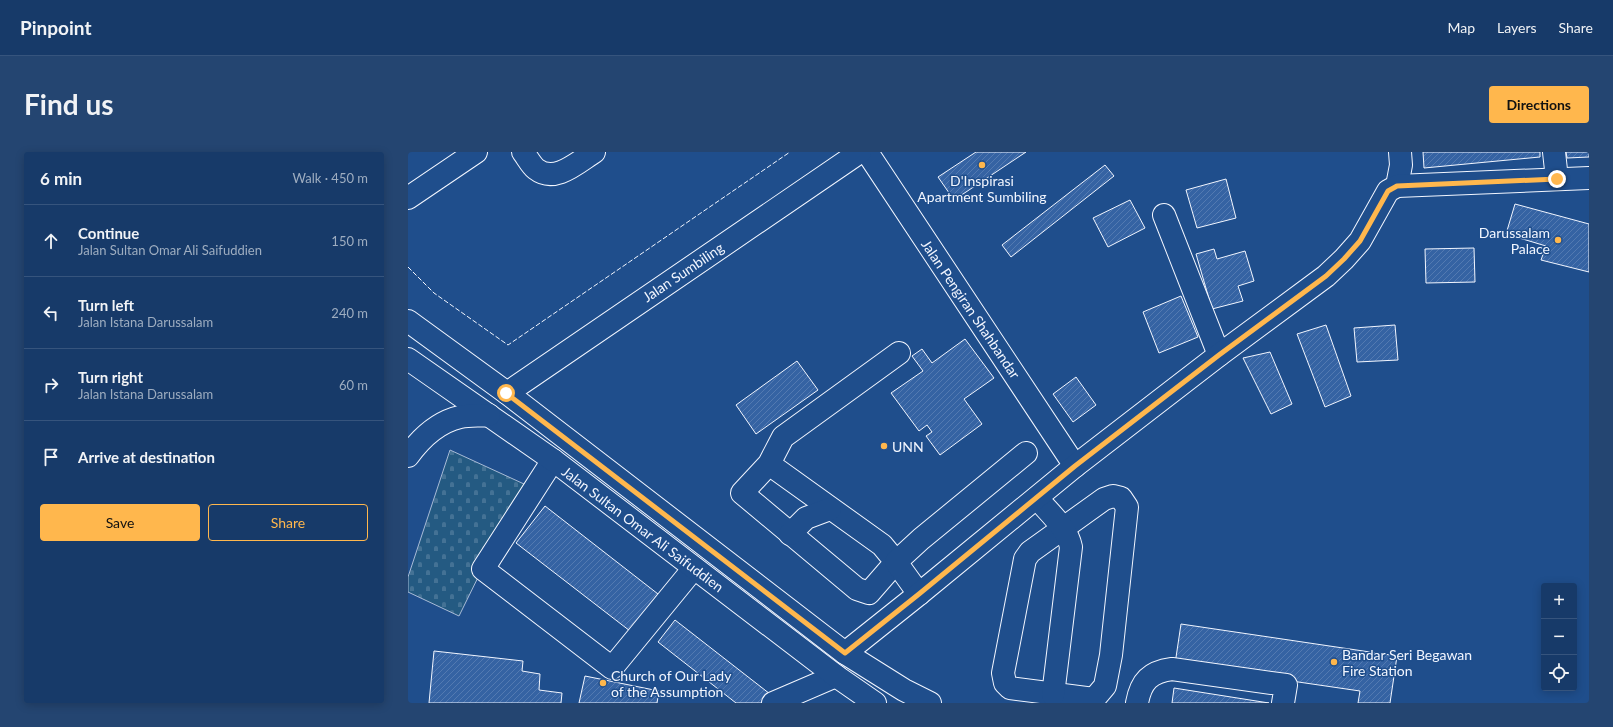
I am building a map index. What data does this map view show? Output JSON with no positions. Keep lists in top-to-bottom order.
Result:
{
  "streets": {
    "street": ["Jalan Sumbiling", "Jalan Pengiran Shahbandar", "Jalan Sultan Omar Ali Saifuddien"]
  },
  "crossings": [
    ["Jalan Sumbiling", "Jalan Sultan Omar Ali Saifuddien"]
  ],
  "places": [
    "D'Inspirasi Apartment Sumbiling",
    "Darussalam Palace",
    "UNN",
    "Bandar Seri Begawan Fire Station",
    "Church of Our Lady of the Assumption"
  ],
  "page": {
    "header": "Pinpoint",
    "nav": ["Map", "Layers", "Share"],
    "buttons": [
      "Directions",
      ["Save", "Share"]
    ],
    "title": "Find us",
    "heading": ["6 min", "Walk · 450 m"],
    "list": [
      ["Continue", "Jalan Sultan Omar Ali Saifuddien", "150 m"],
      ["Turn left", "Jalan Istana Darussalam", "240 m"],
      ["Turn right", "Jalan Istana Darussalam", "60 m"],
      "Arrive at destination"
    ],
    "map_buttons": ["+", "−"]
  }
}
